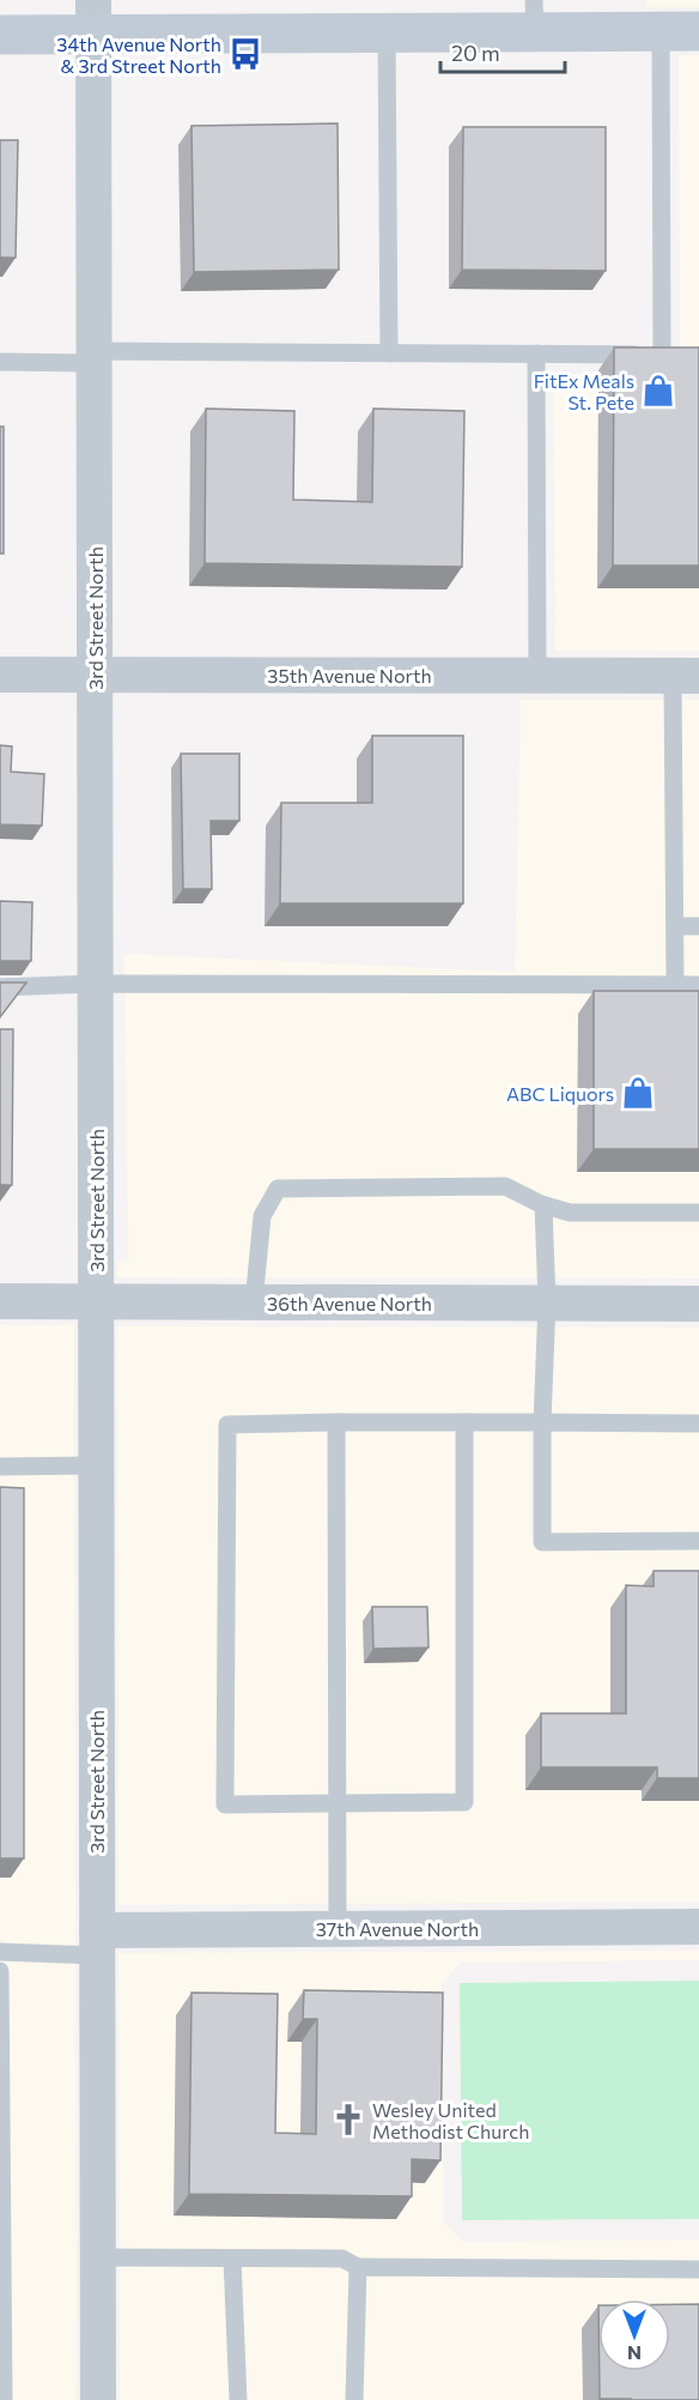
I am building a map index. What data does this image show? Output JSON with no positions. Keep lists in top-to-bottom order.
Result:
{
  "streets": {
    "street": [
      "3rd Street North",
      "35th Avenue North",
      "36th Avenue North",
      "37th Avenue North"
    ]
  },
  "crossings": [
    ["3rd Street North", "35th Avenue North"],
    ["3rd Street North", "36th Avenue North"],
    ["3rd Street North", "37th Avenue North"]
  ],
  "places": {
    "bus stop": ["34th Avenue North & 3rd Street North"],
    "shop": ["FitEx Meals St. Pete", "ABC Liquors"],
    "church": ["Wesley United Methodist Church"]
  },
  "scale_bar": "20 m",
  "north": "bottom"
}
